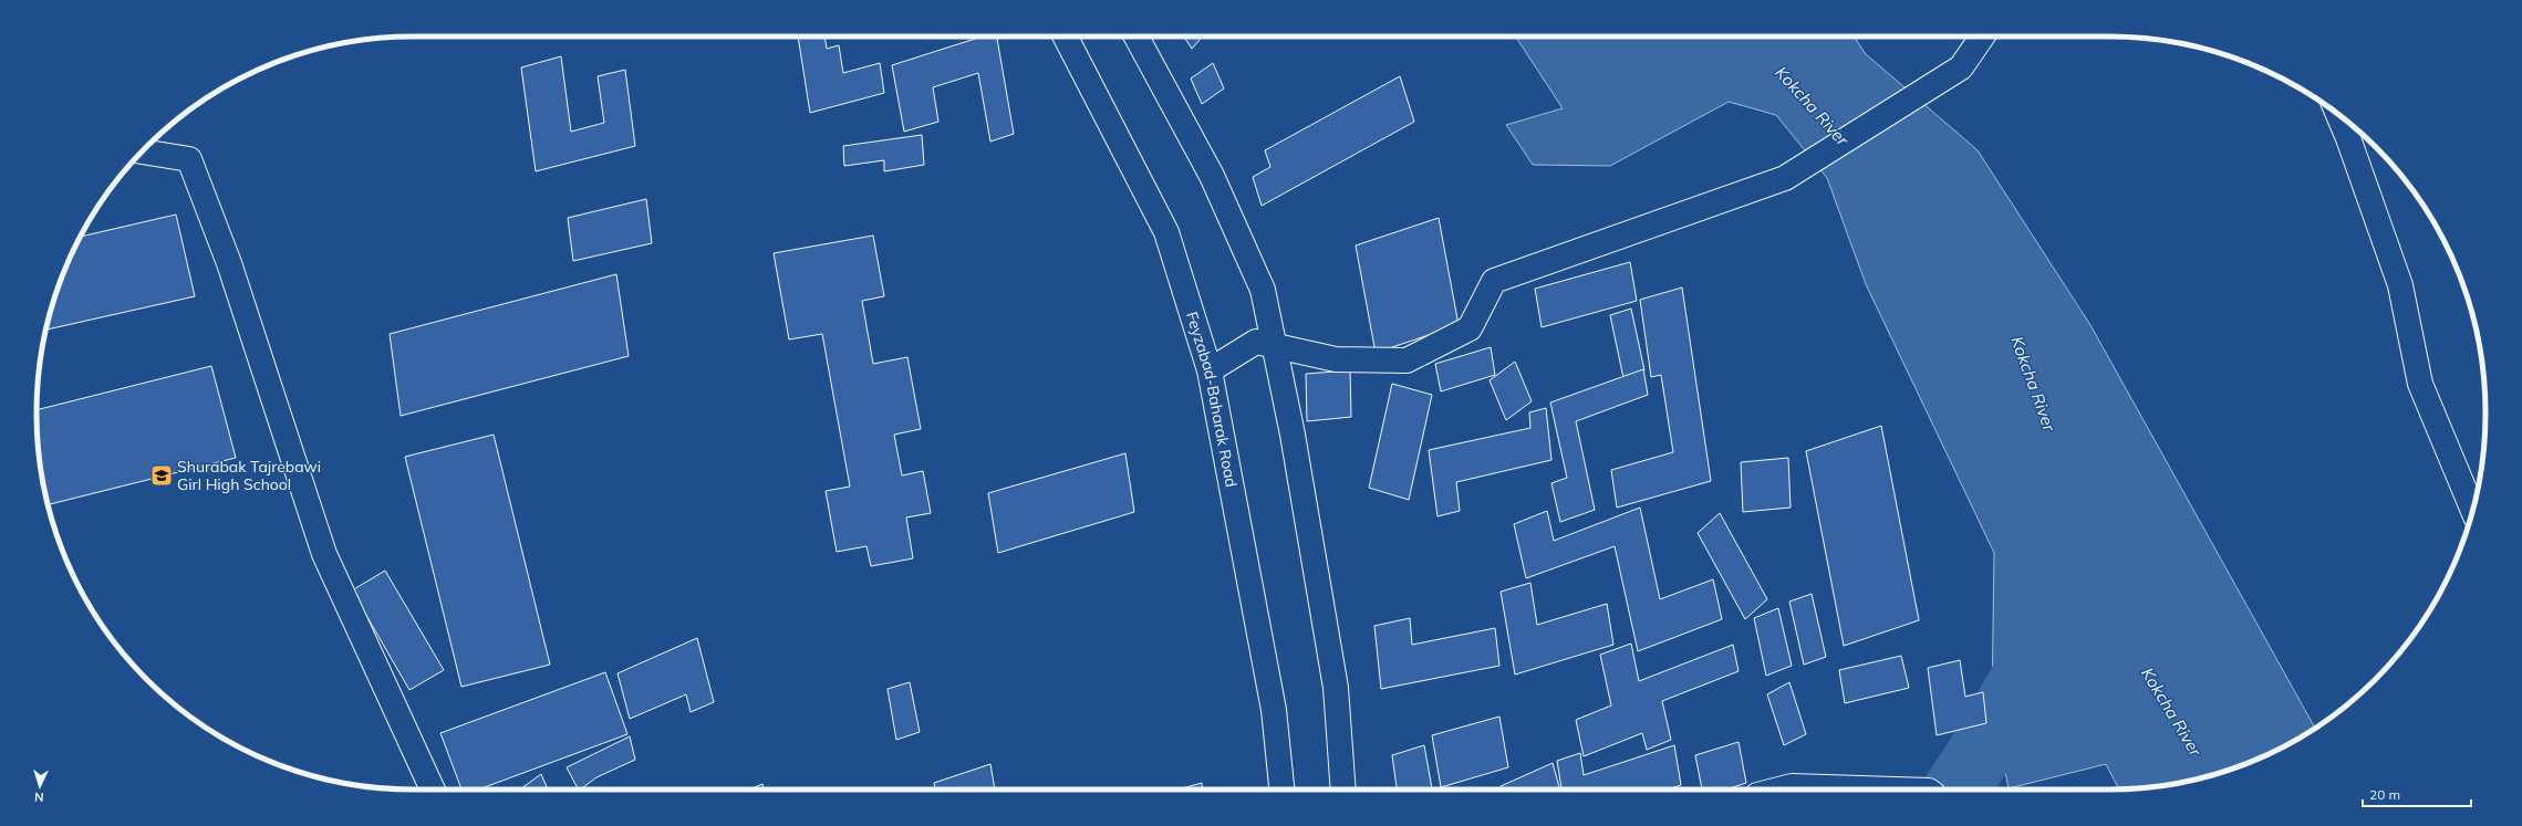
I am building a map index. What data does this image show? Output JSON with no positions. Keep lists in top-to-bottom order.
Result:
{
  "streets": {
    "street": ["Feyzabad-Baharak Road"]
  },
  "water": ["Kokcha River"],
  "places": {
    "school or university": ["Shurabak Tajrebawi Girl High School"]
  },
  "scale_bar": "20 m",
  "north": "bottom"
}
